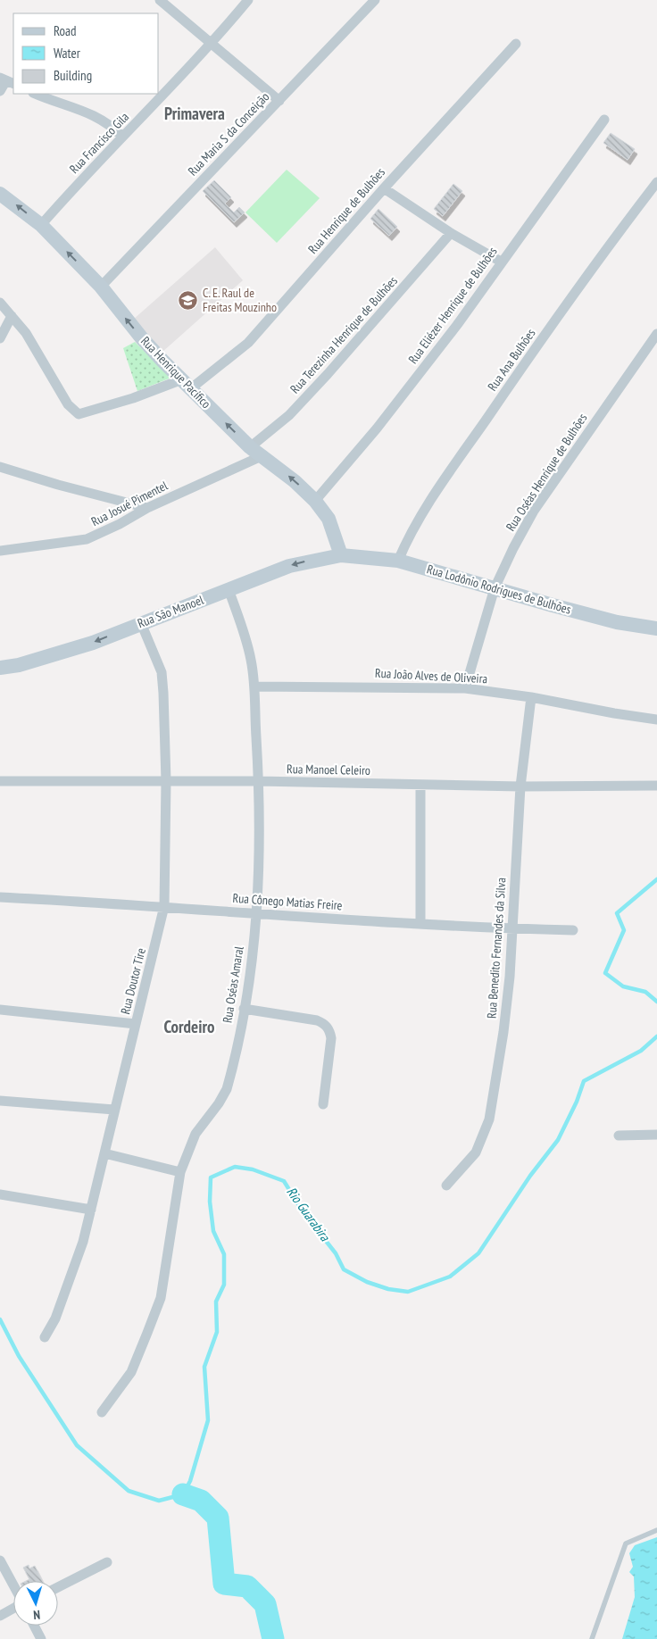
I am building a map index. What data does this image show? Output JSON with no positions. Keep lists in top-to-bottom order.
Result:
{
  "streets": {
    "main road": ["Rua Henrique Pacífico", "Rua Lodônio Rodrigues de Bulhões", "Rua São Manoel"],
    "street": [
      "Rua Maria S da Conceição",
      "Rua Francisco Gila",
      "Rua Henrique de Bulhões",
      "Rua Eliézer Henrique de Bulhões",
      "Rua Terezinha Henrique de Bulhões",
      "Rua Ana Bulhões",
      "Rua Oséas Henrique de Bulhões",
      "Rua Josué Pimentel",
      "Rua João Alves de Oliveira",
      "Rua Manoel Celeiro",
      "Rua Cônego Matias Freire",
      "Rua Benedito Fernandes da Silva",
      "Rua Doutor Tire",
      "Rua Oséas Amaral"
    ]
  },
  "crossings": [
    ["Rua Maria S da Conceição", "Rua Henrique Pacífico"],
    ["Rua Francisco Gila", "Rua Henrique Pacífico"],
    ["Rua Henrique de Bulhões", "Rua Henrique Pacífico"],
    ["Rua Eliézer Henrique de Bulhões", "Rua Henrique Pacífico"],
    ["Rua Terezinha Henrique de Bulhões", "Rua Henrique Pacífico"],
    ["Rua Terezinha Henrique de Bulhões", "Rua Josué Pimentel"],
    ["Rua Ana Bulhões", "Rua Lodônio Rodrigues de Bulhões"],
    ["Rua Henrique Pacífico", "Rua Josué Pimentel"],
    ["Rua Henrique Pacífico", "Rua Lodônio Rodrigues de Bulhões"],
    ["Rua Henrique Pacífico", "Rua São Manoel"],
    ["Rua Oséas Henrique de Bulhões", "Rua Lodônio Rodrigues de Bulhões"],
    ["Rua Oséas Henrique de Bulhões", "Rua João Alves de Oliveira"],
    ["Rua Lodônio Rodrigues de Bulhões", "Rua São Manoel"],
    ["Rua São Manoel", "Rua Doutor Tire"],
    ["Rua São Manoel", "Rua Oséas Amaral"],
    ["Rua João Alves de Oliveira", "Rua Benedito Fernandes da Silva"],
    ["Rua João Alves de Oliveira", "Rua Oséas Amaral"],
    ["Rua Manoel Celeiro", "Rua Benedito Fernandes da Silva"],
    ["Rua Manoel Celeiro", "Rua Doutor Tire"],
    ["Rua Manoel Celeiro", "Rua Oséas Amaral"],
    ["Rua Cônego Matias Freire", "Rua Benedito Fernandes da Silva"],
    ["Rua Cônego Matias Freire", "Rua Doutor Tire"],
    ["Rua Cônego Matias Freire", "Rua Oséas Amaral"]
  ],
  "one_way": ["Rua Henrique Pacífico", "Rua São Manoel"],
  "districts": ["Primavera", "Cordeiro"],
  "water": ["Rio Guarabira"],
  "places": {
    "school or university": ["C. E. Raul de Freitas Mouzinho"]
  },
  "legend": ["Road", "Water", "Building"],
  "north": "bottom"
}
